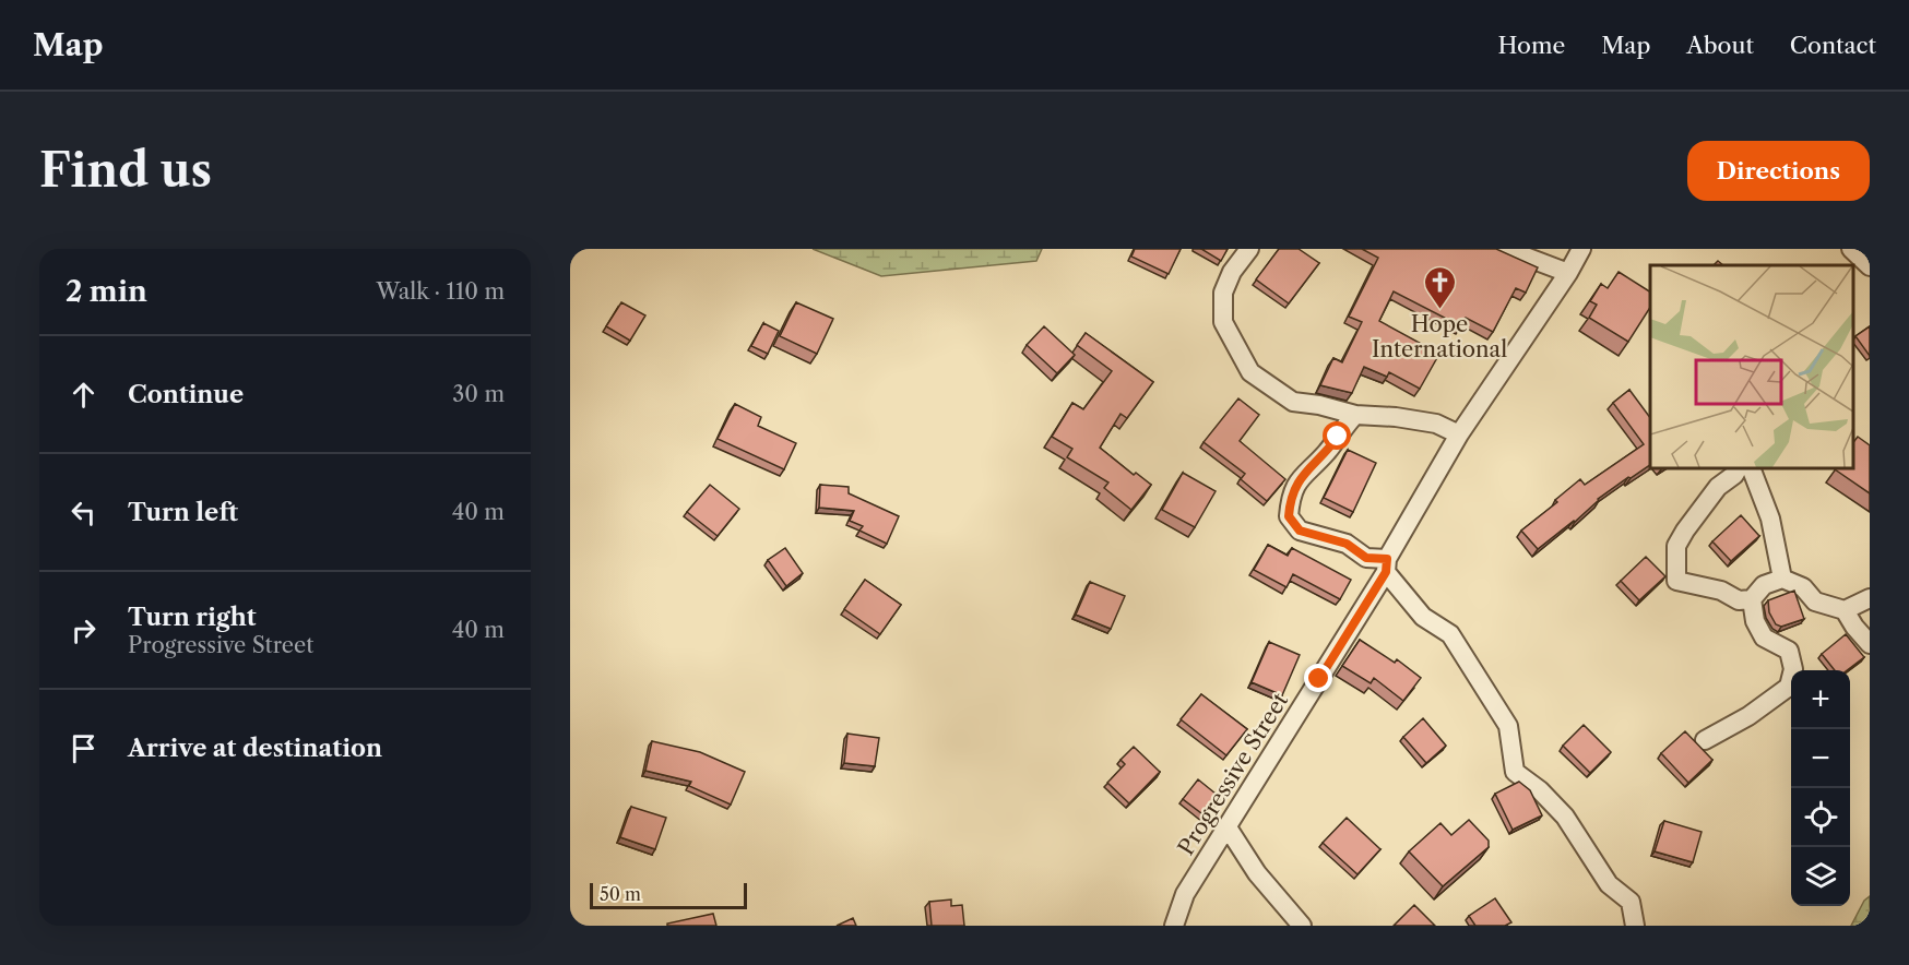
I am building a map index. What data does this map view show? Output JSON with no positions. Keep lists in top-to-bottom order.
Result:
{
  "streets": {
    "street": ["Progressive Street"]
  },
  "places": {
    "church": ["Hope International"]
  },
  "scale_bar": "50 m",
  "page": {
    "header": "Map",
    "nav": [
      "Home",
      "Map",
      "About",
      "Contact"
    ],
    "buttons": "Directions",
    "title": "Find us",
    "heading": ["2 min", "Walk · 110 m"],
    "list": [
      ["Continue", "30 m"],
      ["Turn left", "40 m"],
      ["Turn right", "Progressive Street", "40 m"],
      "Arrive at destination"
    ],
    "map_buttons": ["+", "−"],
    "scale": "50 m"
  }
}
